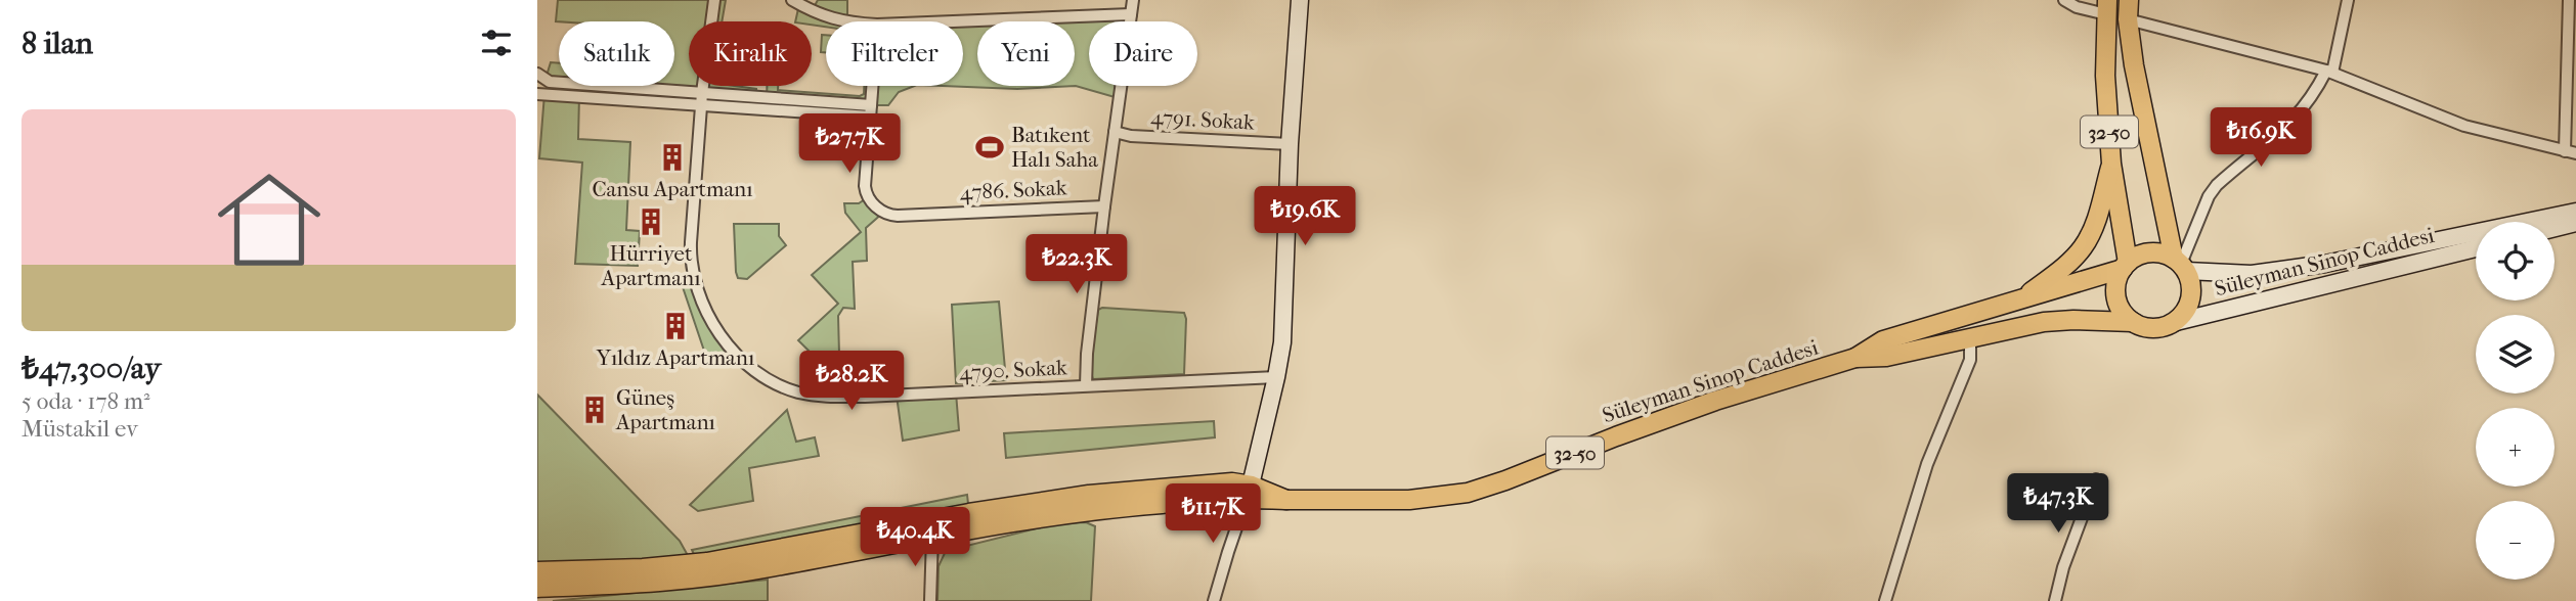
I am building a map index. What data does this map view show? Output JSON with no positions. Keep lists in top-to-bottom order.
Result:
{
  "streets": {
    "main road": ["32-50", "Süleyman Sinop Caddesi"],
    "street": ["4791. Sokak", "4786. Sokak", "4790. Sokak"]
  },
  "crossings": [
    ["32-50", "Süleyman Sinop Caddesi"]
  ],
  "places": {
    "sports": ["Batıkent Halı Saha"],
    "building": [
      "Cansu Apartmanı",
      "Hürriyet Apartmanı",
      "Yıldız Apartmanı",
      "Güneş Apartmanı"
    ]
  },
  "page": {
    "heading": "8 ilan",
    "chip": [
      "Satılık",
      "Kiralık",
      "Filtreler",
      "Yeni",
      "Daire"
    ],
    "list": [
      {
        "name": "₺47,300/ay",
        "note": "5 oda · 178 m² · Müstakil ev"
      }
    ],
    "price": [
      "₺16.9K",
      "₺27.7K",
      "₺19.6K",
      "₺22.3K",
      "₺28.2K",
      "₺47.3K",
      "₺11.7K",
      "₺40.4K"
    ],
    "map_buttons": ["+", "−"]
  }
}
